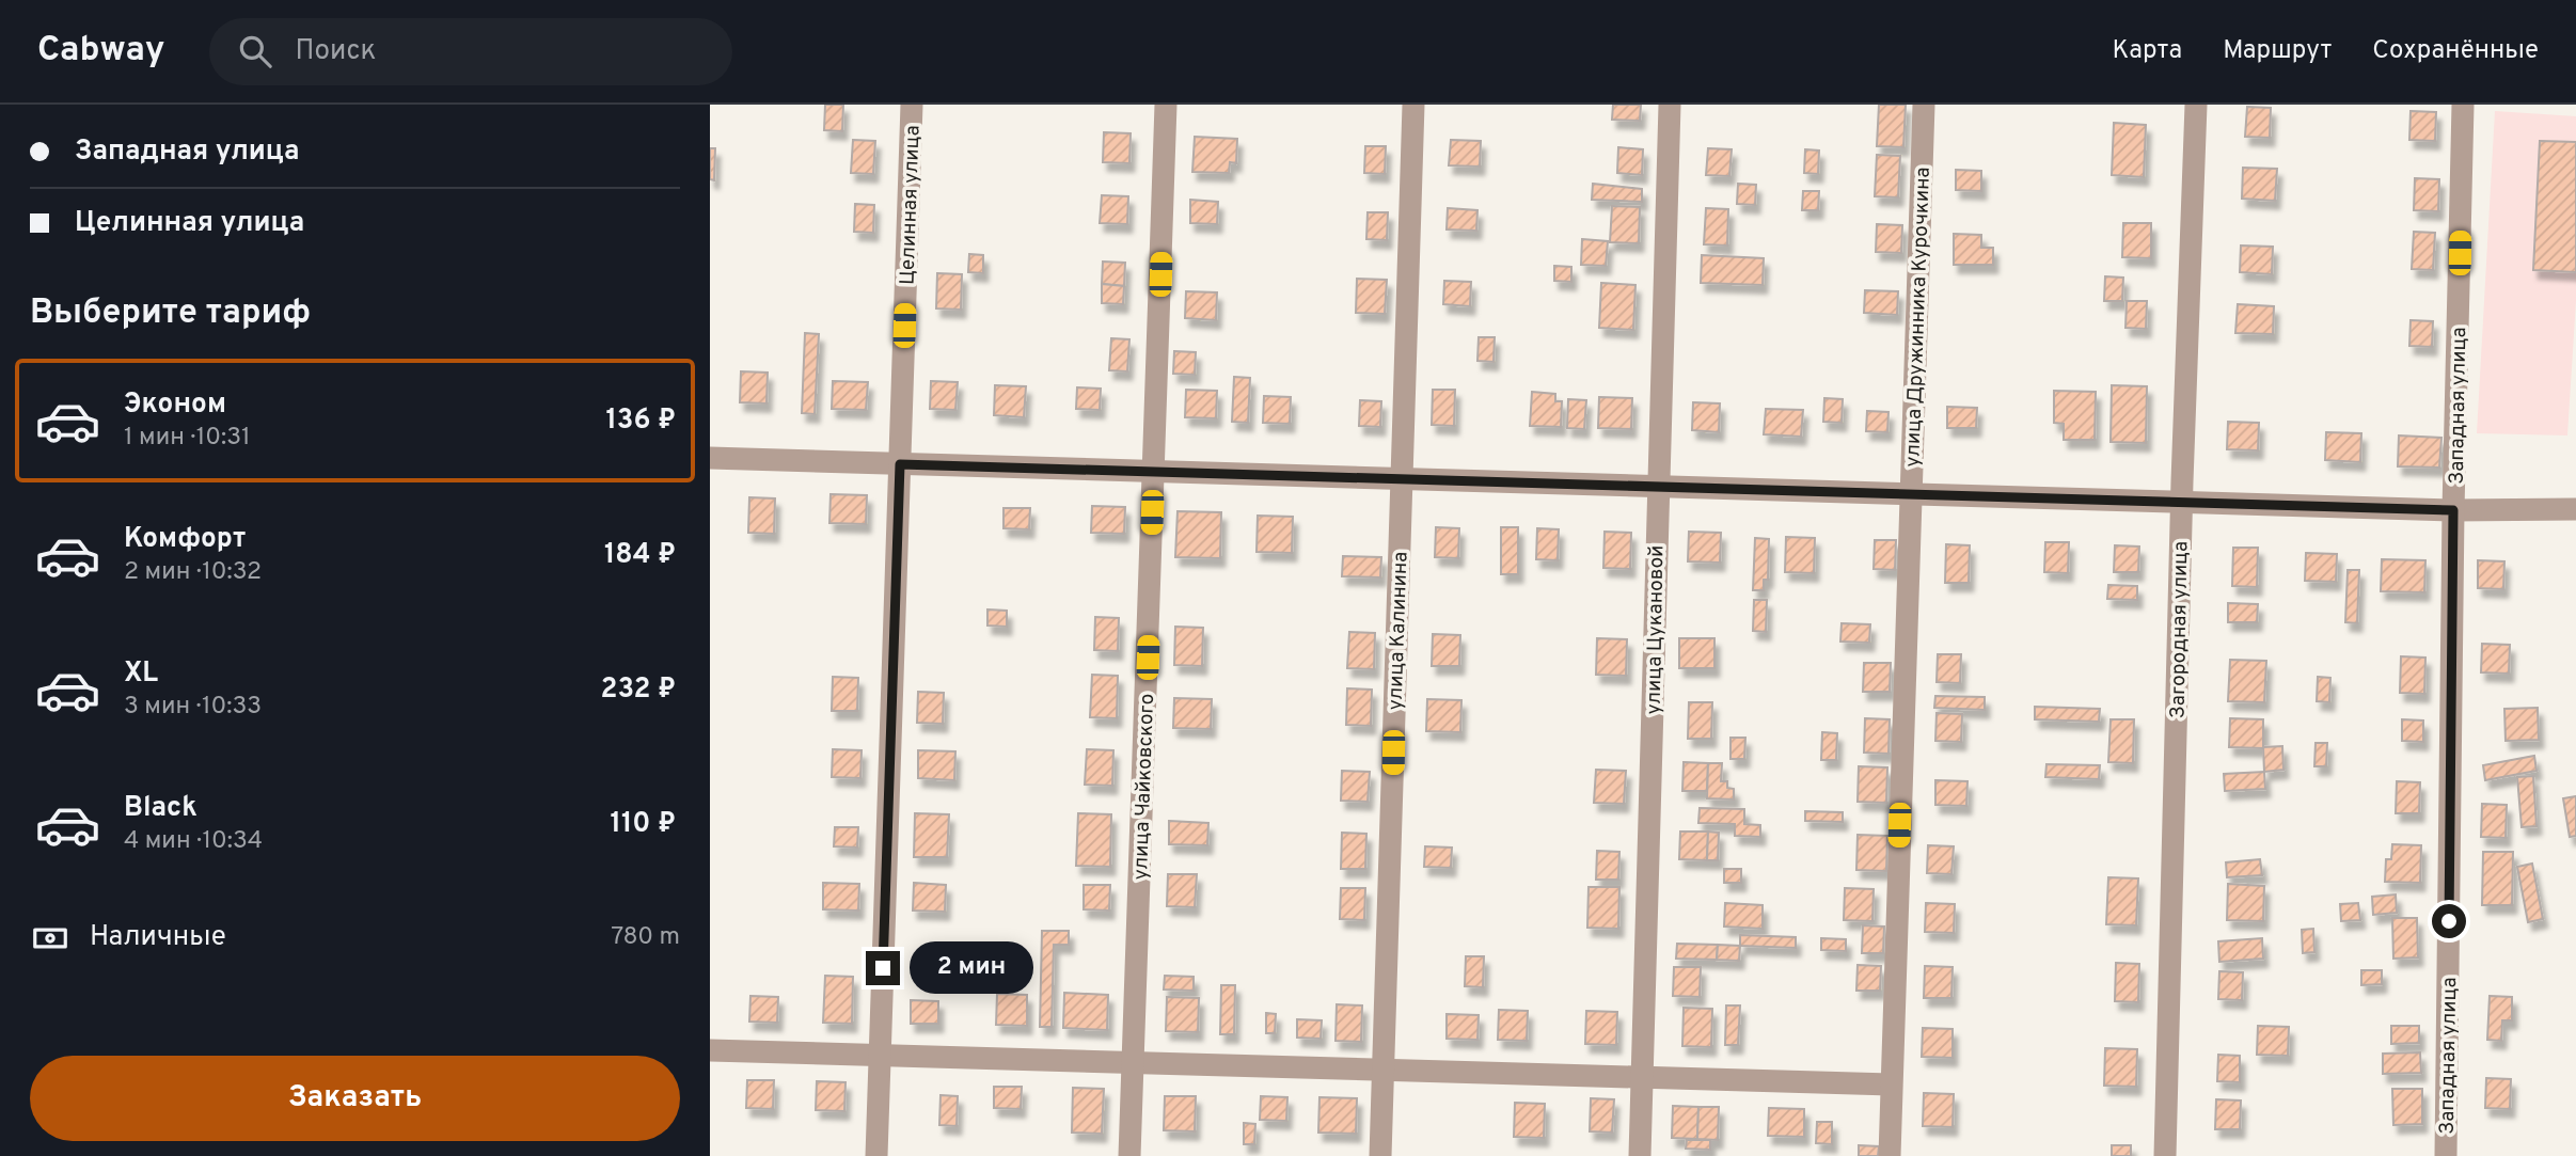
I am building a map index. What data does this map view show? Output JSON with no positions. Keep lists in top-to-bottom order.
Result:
{
  "streets": {
    "street": [
      "Целинная улица",
      "улица Дружинника Курочкина",
      "Западная улица",
      "улица Цукановой",
      "Загородная улица",
      "улица Калинина",
      "улица Чайковского"
    ]
  },
  "page": {
    "header": "Cabway",
    "search": "Поиск",
    "nav": ["Карта", "Маршрут", "Сохранённые"],
    "banner": ["Западная улица", "Целинная улица"],
    "heading": "Выберите тариф",
    "list": [
      {
        "name": "Эконом",
        "note": "1 мин · 10:31",
        "value": "136 ₽"
      },
      {
        "name": "Комфорт",
        "note": "2 мин · 10:32",
        "value": "184 ₽"
      },
      {
        "name": "XL",
        "note": "3 мин · 10:33",
        "value": "232 ₽"
      },
      {
        "name": "Black",
        "note": "4 мин · 10:34",
        "value": "110 ₽"
      }
    ],
    "pay": ["Наличные", "780 m"],
    "bubble": "2 мин",
    "buttons": "Заказать"
  }
}
